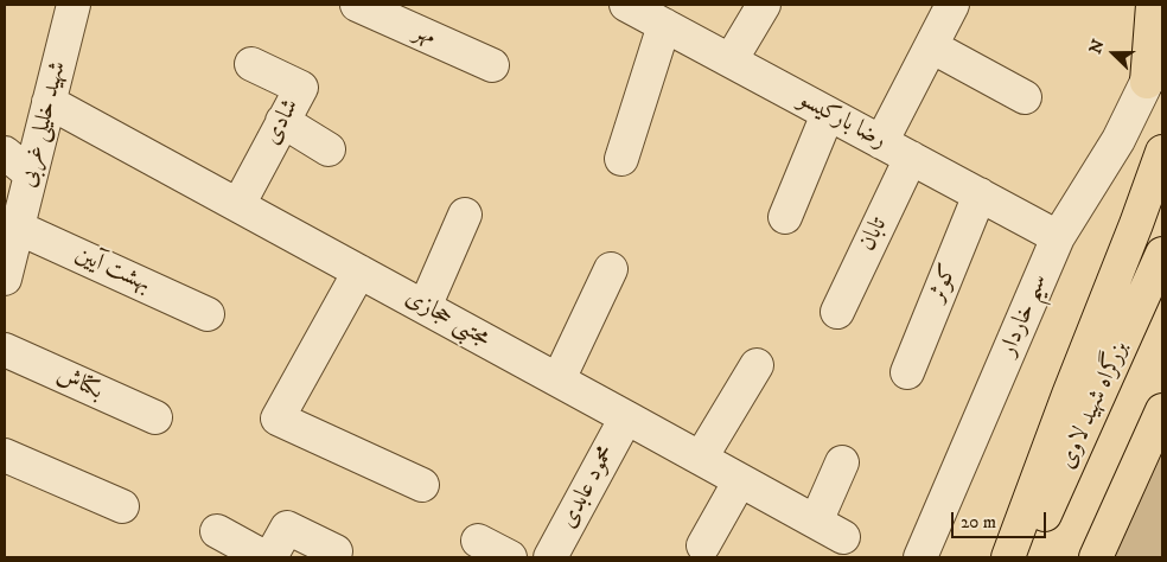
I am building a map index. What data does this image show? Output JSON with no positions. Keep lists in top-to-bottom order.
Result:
{
  "streets": {
    "main road": ["بزرگراه شهید لاوی"],
    "street": [
      "مهر",
      "رضا بارکیسو",
      "شادی",
      "شهید خلیلی غربی",
      "تابان",
      "بهشت آیین",
      "کوثر",
      "سیم خاردار",
      "مجتبی حجازی",
      "بکتاش",
      "محمود عابدی"
    ]
  },
  "crossings": [
    ["رضا بارکیسو", "تابان"],
    ["رضا بارکیسو", "کوثر"],
    ["رضا بارکیسو", "سیم خاردار"],
    ["شادی", "مجتبی حجازی"],
    ["شهید خلیلی غربی", "بهشت آیین"],
    ["شهید خلیلی غربی", "مجتبی حجازی"],
    ["مجتبی حجازی", "محمود عابدی"]
  ],
  "scale_bar": "20 m",
  "north": "left"
}
